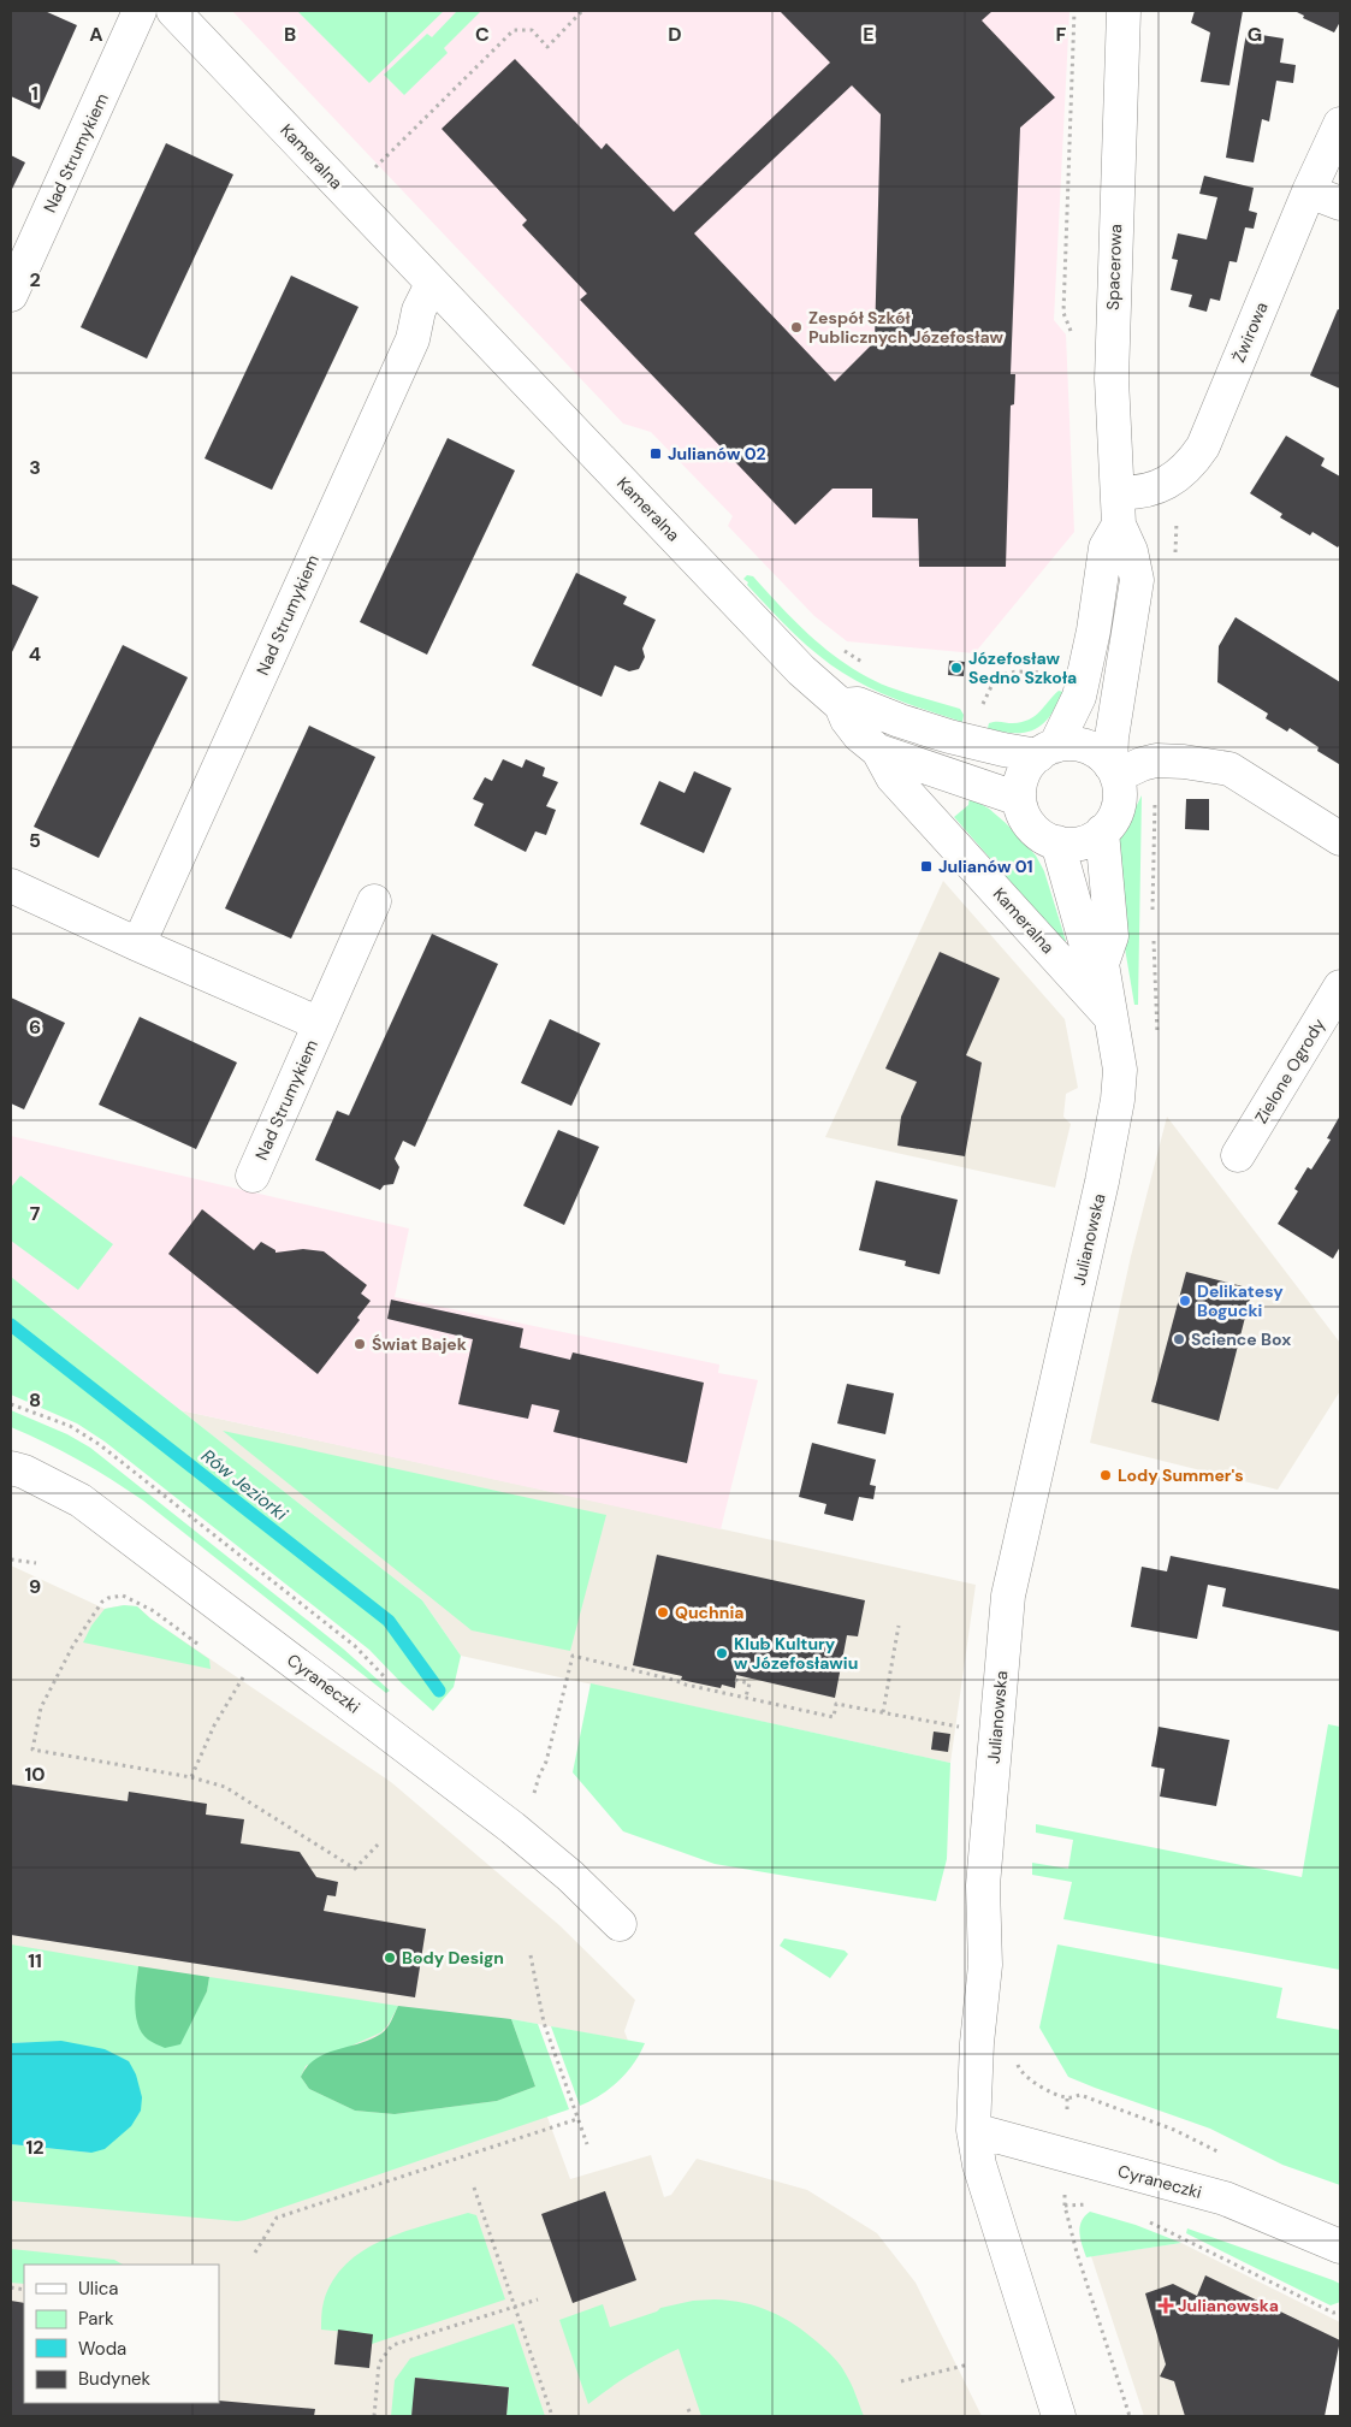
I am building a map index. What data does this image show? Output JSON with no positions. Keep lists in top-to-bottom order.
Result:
{
  "streets": {
    "street": [
      "Nad Strumykiem",
      "Kameralna",
      "Spacerowa",
      "Żwirowa",
      "Zielone Ogrody",
      "Julianowska",
      "Cyraneczki"
    ]
  },
  "crossings": [
    ["Nad Strumykiem", "Kameralna"],
    ["Kameralna", "Julianowska"],
    ["Spacerowa", "Żwirowa"],
    ["Julianowska", "Cyraneczki"]
  ],
  "water": ["Rów Jeziorki"],
  "places": {
    "other": [
      "Zespół Szkół Publicznych Józefosław",
      "Józefosław Sedno Szkoła",
      "Delikatesy Bogucki",
      "Science Box",
      "Świat Bajek",
      "Lody Summer's",
      "Quchnia",
      "Klub Kultury w Józefosławiu",
      "Body Design"
    ],
    "transit": ["Julianów 02", "Julianów 01"],
    "health": ["Julianowska"]
  },
  "legend": [
    "Ulica",
    "Park",
    "Woda",
    "Budynek"
  ],
  "grid": {
    "columns": [
      "A",
      "B",
      "C",
      "D",
      "E",
      "F",
      "G"
    ],
    "rows": [
      "1",
      "2",
      "3",
      "4",
      "5",
      "6",
      "7",
      "8",
      "9",
      "10",
      "11",
      "12"
    ]
  }
}
